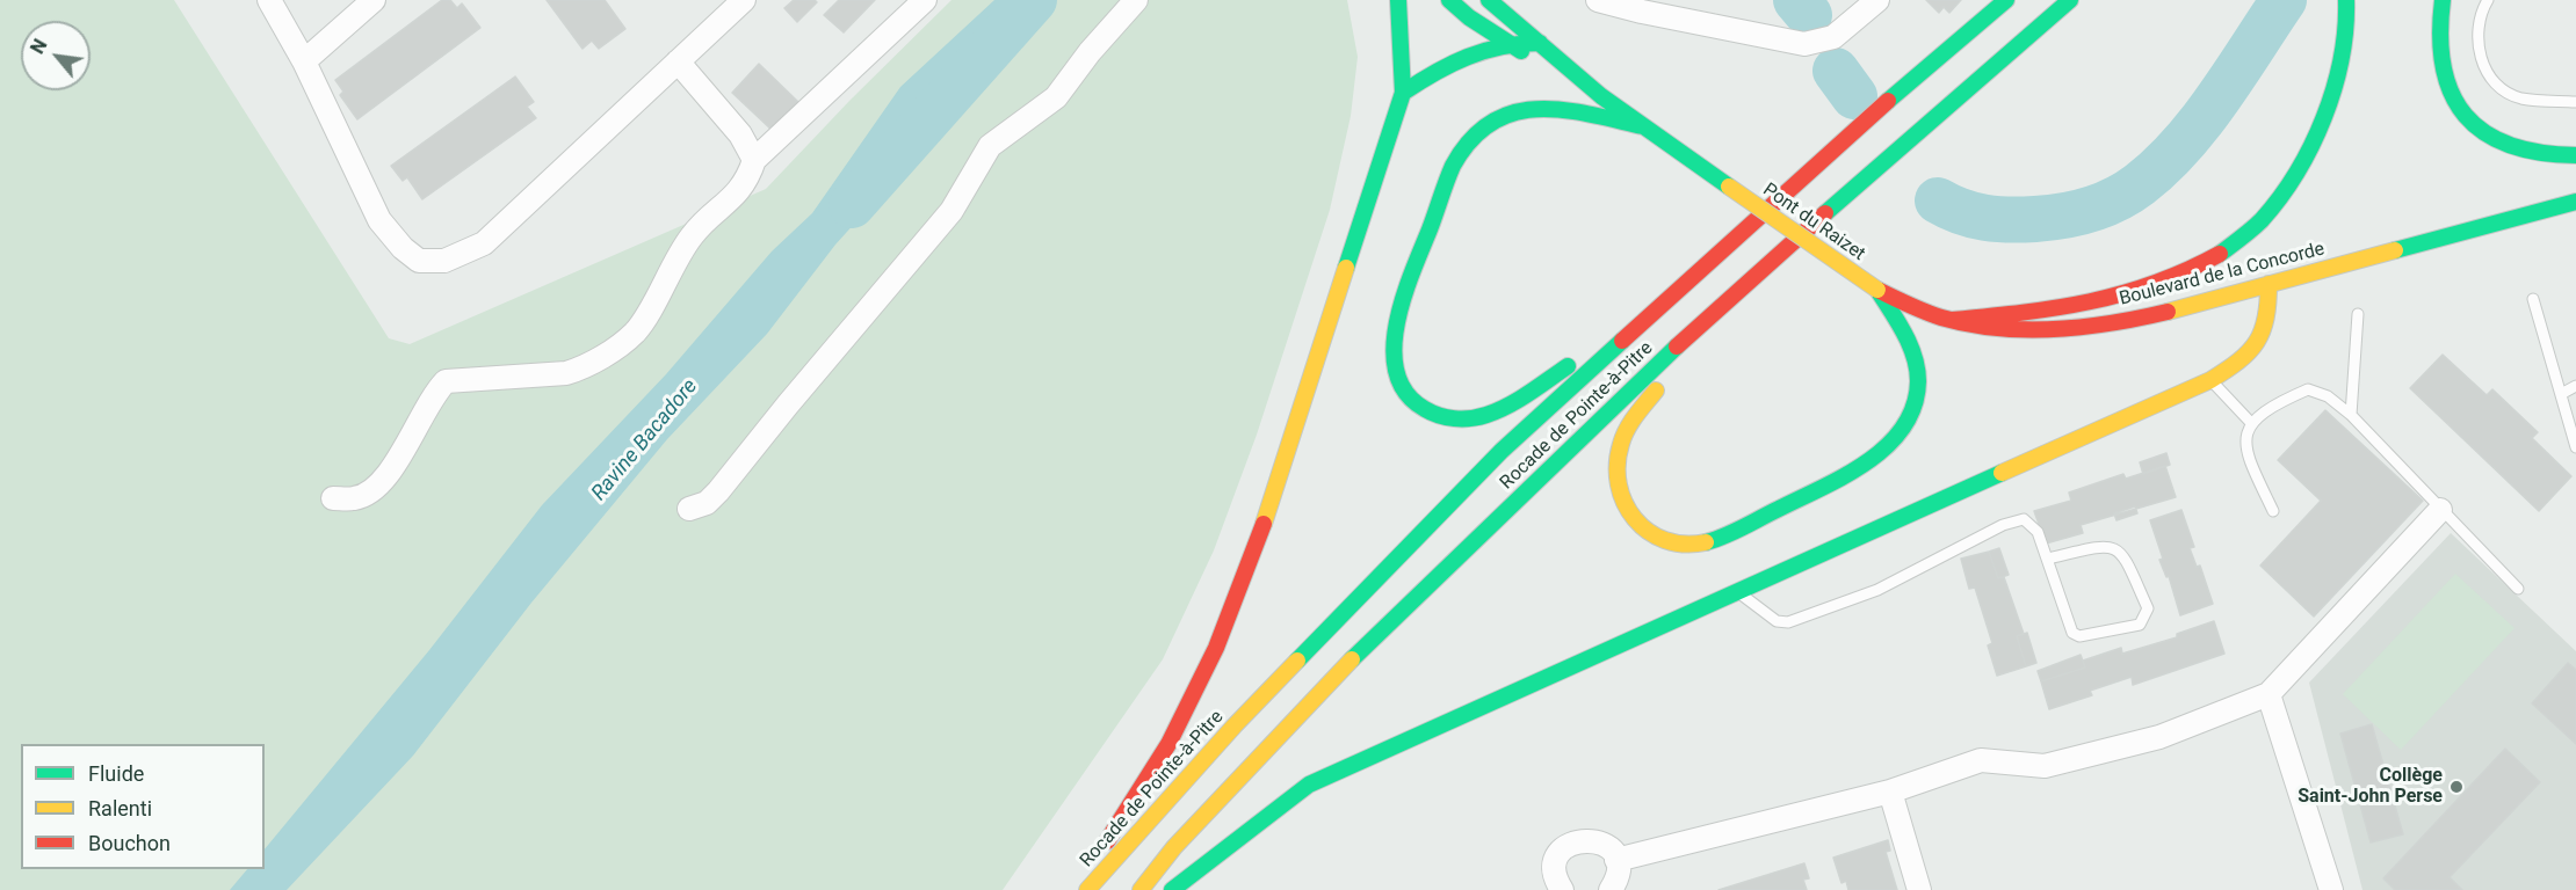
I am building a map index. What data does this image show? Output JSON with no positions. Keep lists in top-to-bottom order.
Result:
{
  "streets": {
    "main road": ["Pont du Raizet", "Boulevard de la Concorde", "Rocade de Pointe-à-Pitre"]
  },
  "crossings": [
    ["Pont du Raizet", "Boulevard de la Concorde"]
  ],
  "water": ["Ravine Bacadore"],
  "places": ["Collège Saint-John Perse"],
  "legend": ["Fluide", "Ralenti", "Bouchon"],
  "north": "top left"
}
